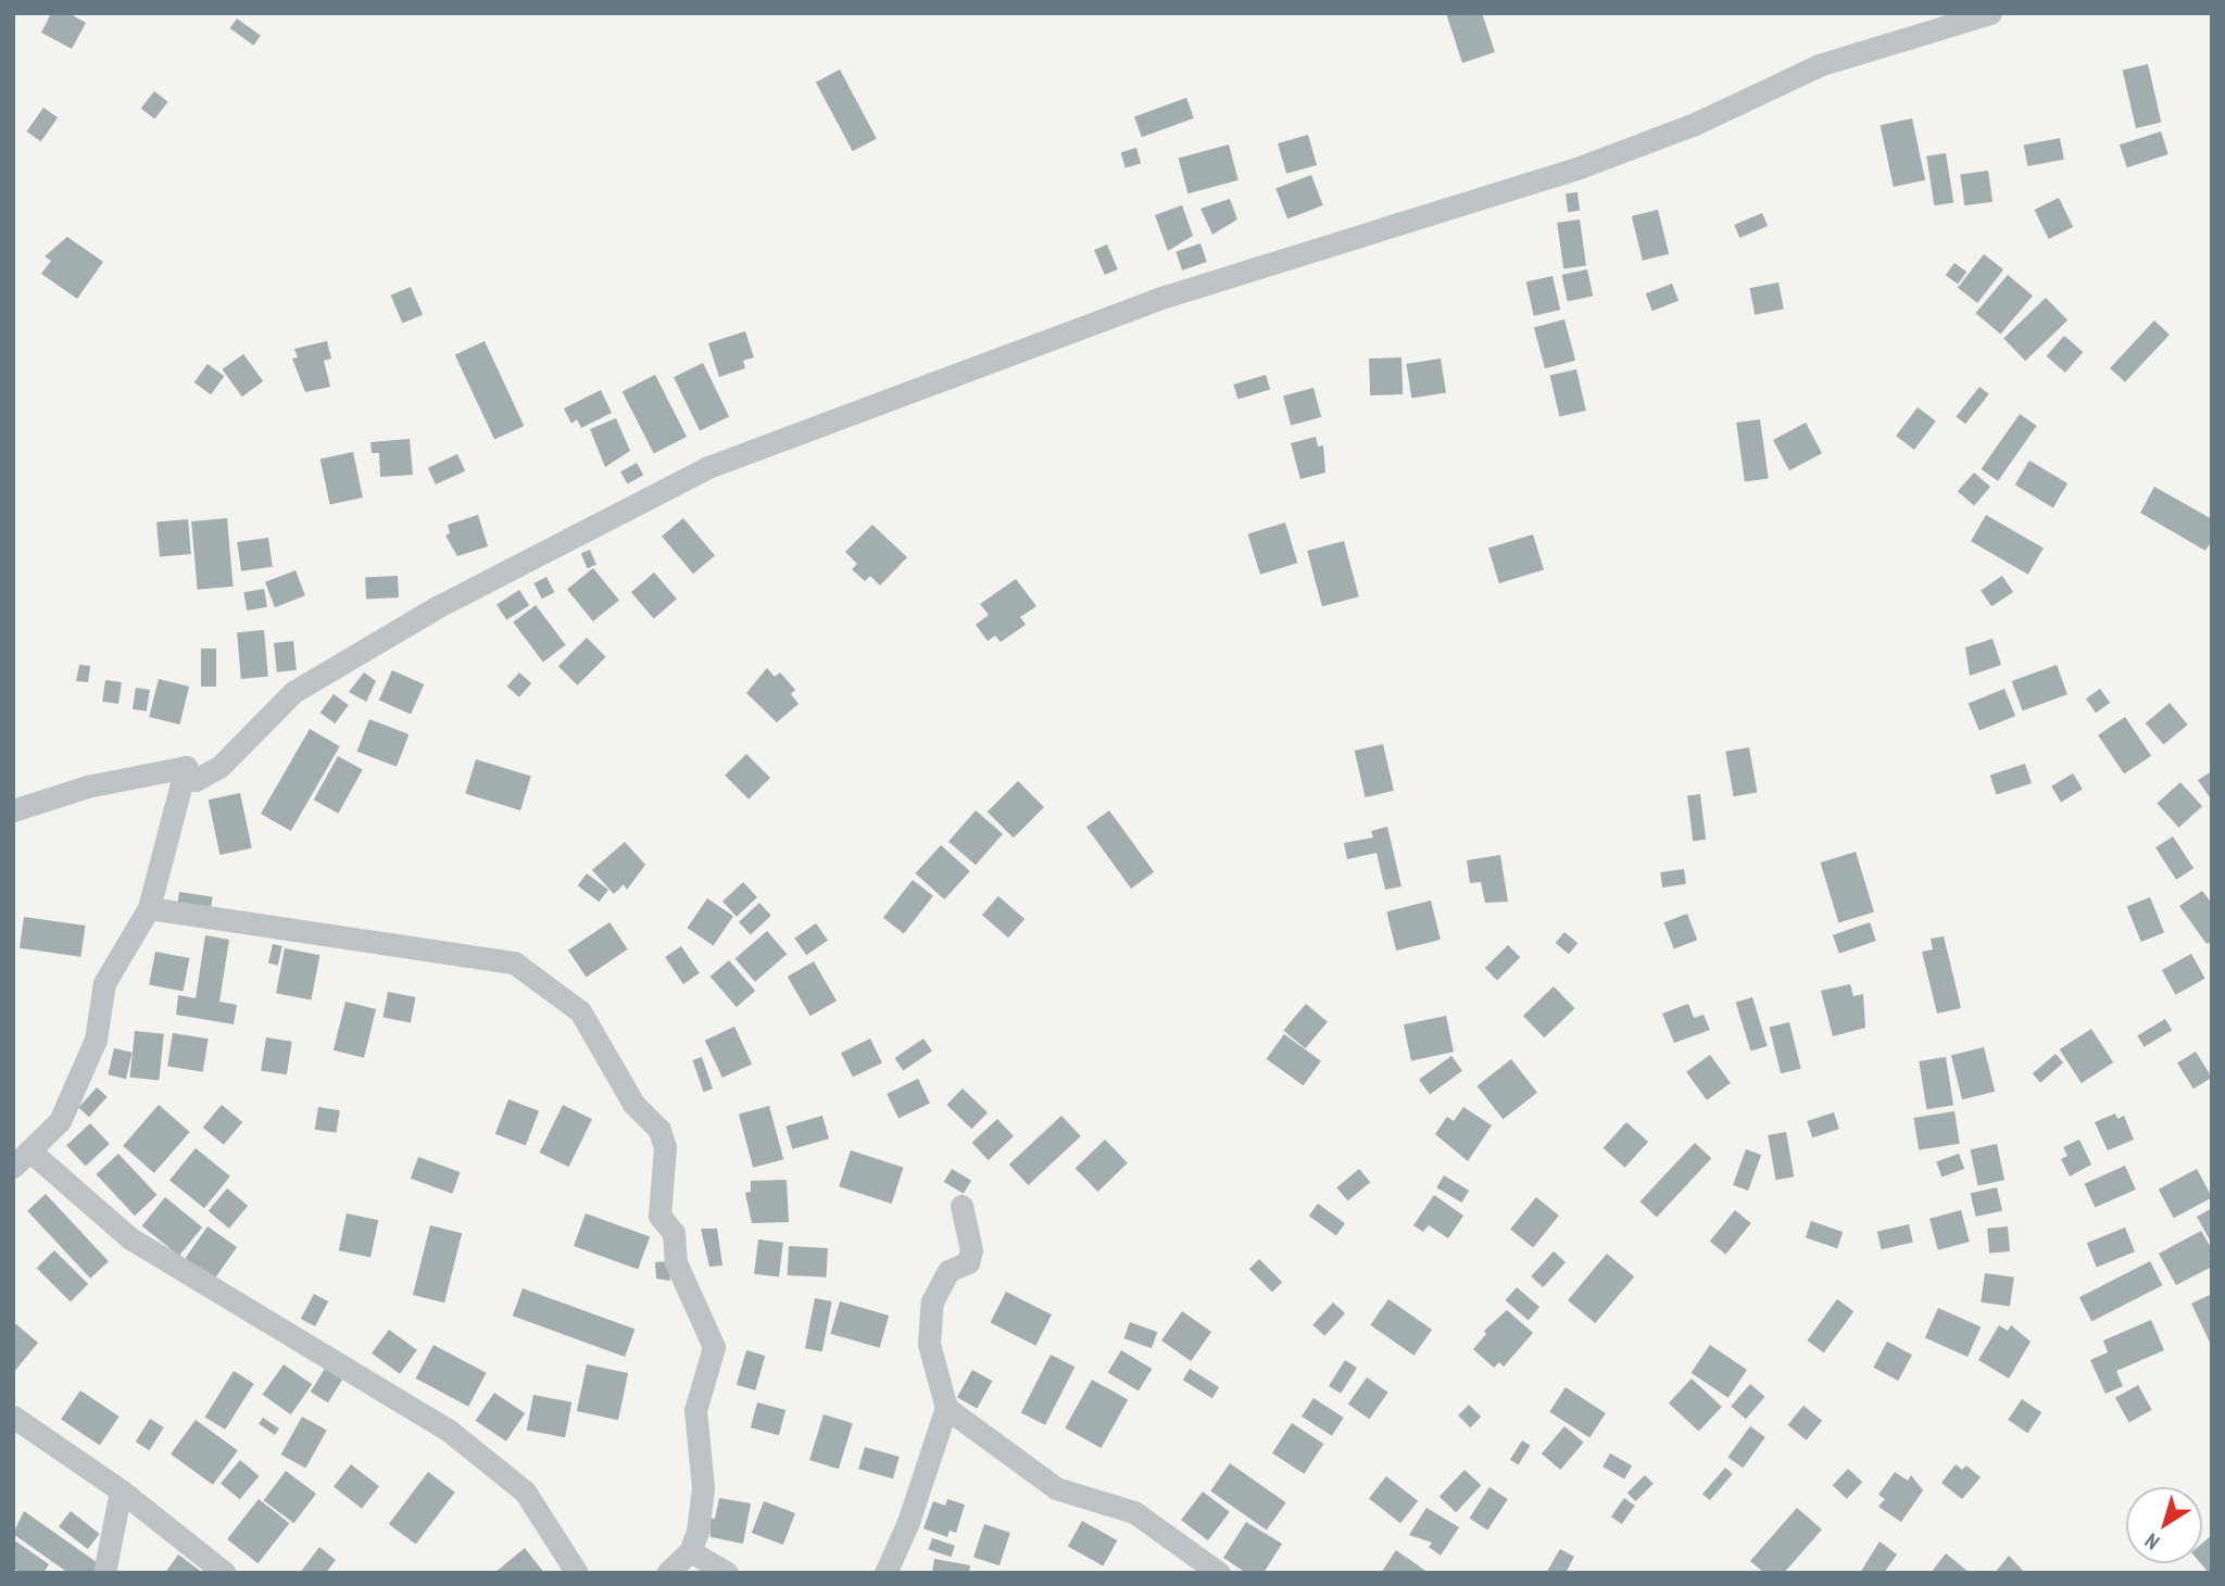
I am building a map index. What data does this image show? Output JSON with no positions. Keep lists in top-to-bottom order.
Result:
{
  "north": "bottom left"
}
